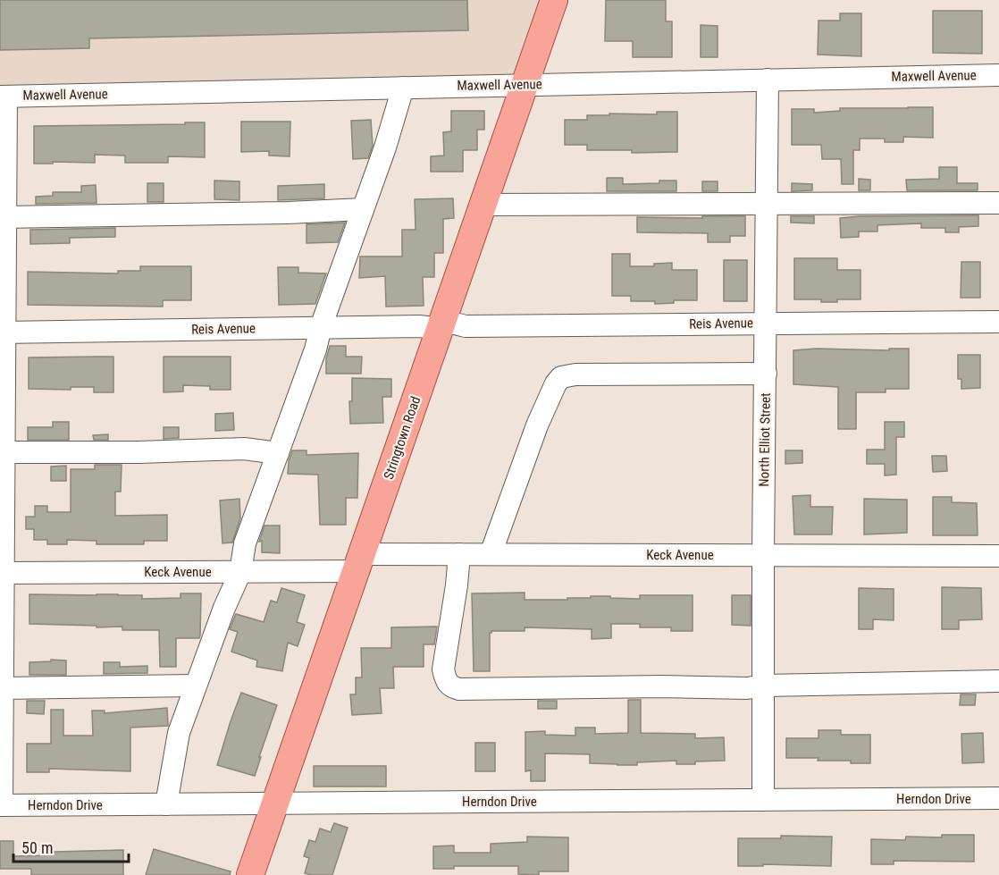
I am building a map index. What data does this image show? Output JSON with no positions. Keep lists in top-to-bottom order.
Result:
{
  "streets": {
    "main road": ["Stringtown Road"],
    "street": [
      "Maxwell Avenue",
      "Reis Avenue",
      "North Elliot Street",
      "Keck Avenue",
      "Herndon Drive"
    ]
  },
  "crossings": [
    ["Maxwell Avenue", "Stringtown Road"],
    ["Maxwell Avenue", "North Elliot Street"],
    ["Reis Avenue", "Stringtown Road"],
    ["Reis Avenue", "North Elliot Street"],
    ["Stringtown Road", "Keck Avenue"],
    ["Stringtown Road", "Herndon Drive"],
    ["North Elliot Street", "Keck Avenue"],
    ["North Elliot Street", "Herndon Drive"]
  ],
  "scale_bar": "50 m"
}
